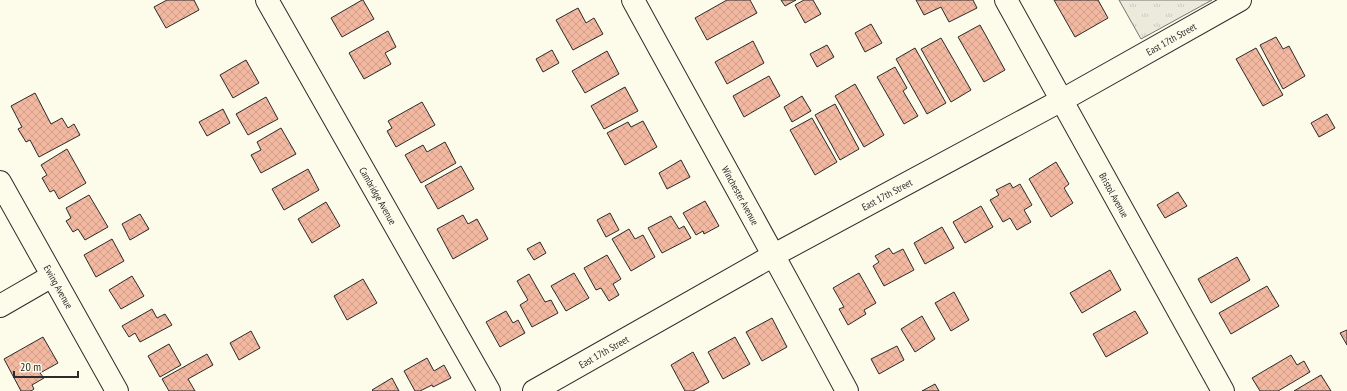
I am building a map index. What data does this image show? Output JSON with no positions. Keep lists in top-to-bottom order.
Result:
{
  "streets": {
    "street": [
      "East 17th Street",
      "Winchester Avenue",
      "Cambridge Avenue",
      "Bristol Avenue",
      "Ewing Avenue"
    ]
  },
  "crossings": [
    ["East 17th Street", "Winchester Avenue"],
    ["East 17th Street", "Bristol Avenue"]
  ],
  "scale_bar": "20 m"
}
